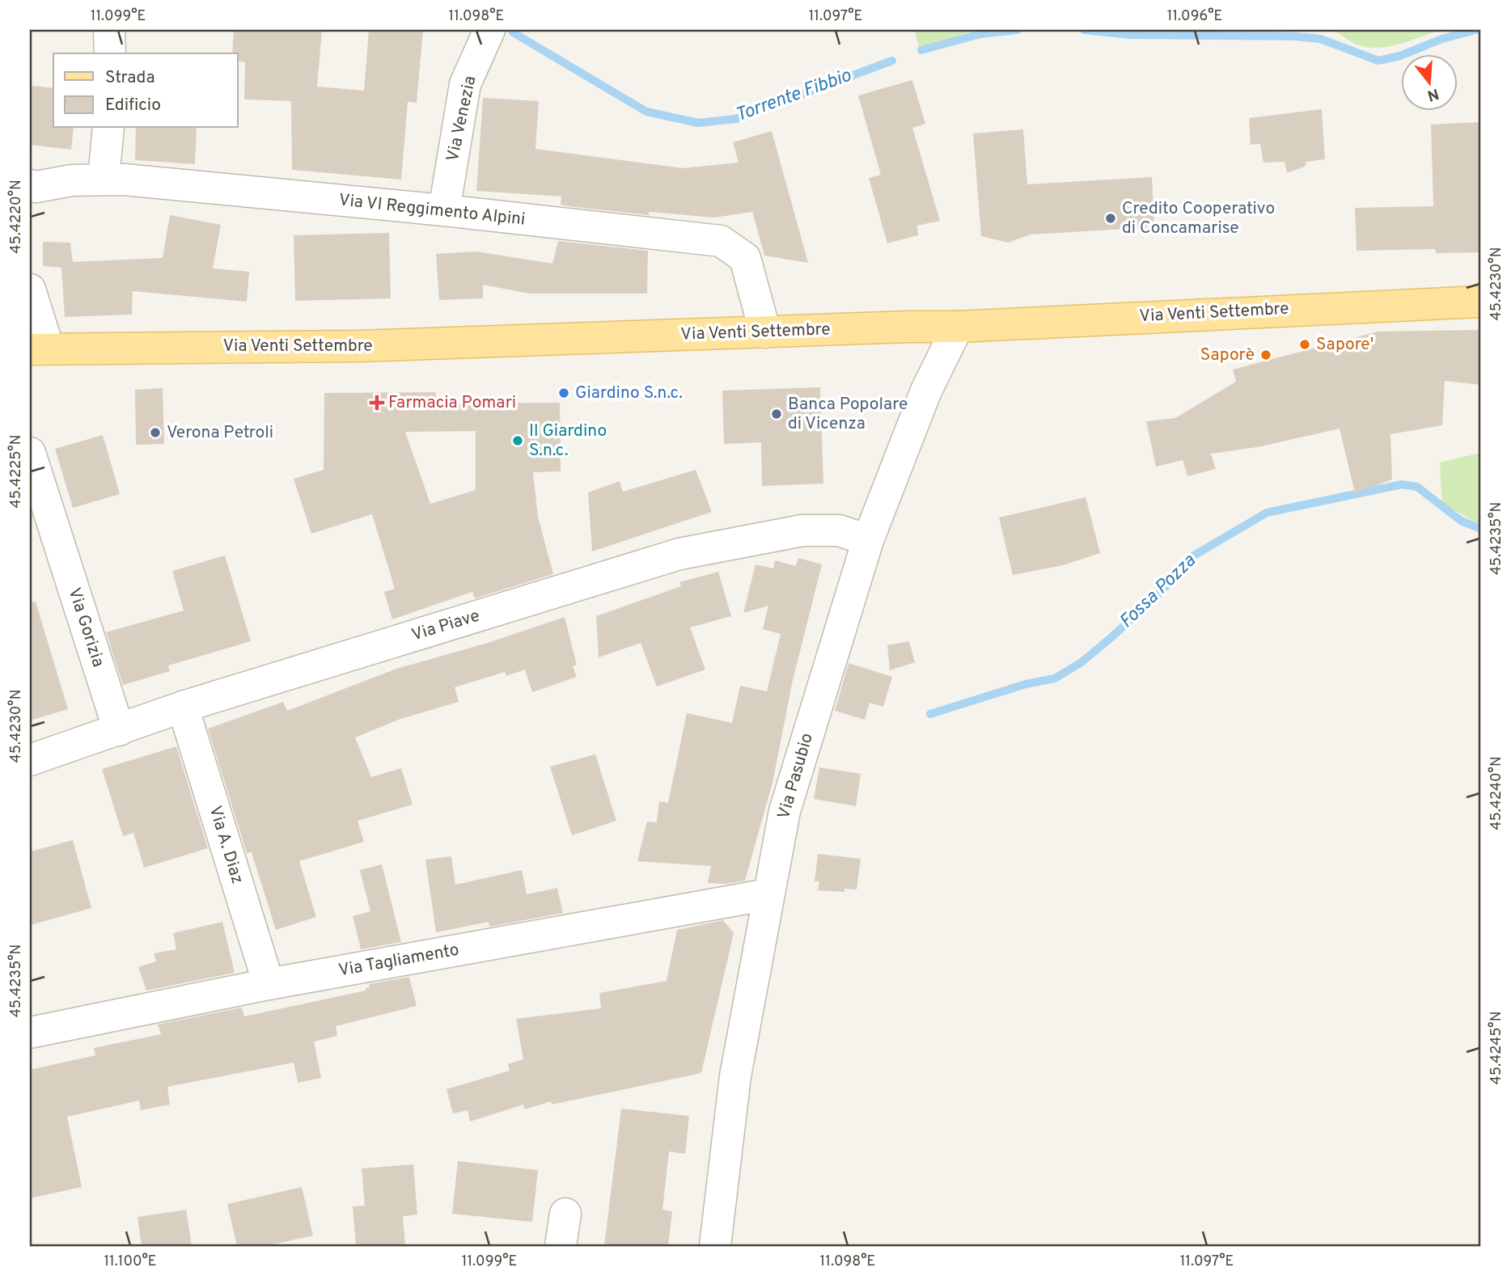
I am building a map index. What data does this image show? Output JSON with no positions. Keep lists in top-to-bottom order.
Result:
{
  "streets": {
    "main road": ["Via Venti Settembre"],
    "street": [
      "Via Venezia",
      "Via VI Reggimento Alpini",
      "Via Piave",
      "Via Gorizia",
      "Via Pasubio",
      "Via A. Diaz",
      "Via Tagliamento"
    ]
  },
  "crossings": [
    ["Via Venezia", "Via VI Reggimento Alpini"],
    ["Via VI Reggimento Alpini", "Via Venti Settembre"],
    ["Via Venti Settembre", "Via Pasubio"],
    ["Via Piave", "Via Gorizia"],
    ["Via Piave", "Via Pasubio"],
    ["Via Piave", "Via A. Diaz"],
    ["Via Pasubio", "Via Tagliamento"],
    ["Via A. Diaz", "Via Tagliamento"]
  ],
  "water": ["Torrente Fibbio", "Fossa Pozza"],
  "places": {
    "other": [
      "Credito Cooperativo di Concamarise",
      "Sapore'",
      "Saporè",
      "Giardino S.n.c.",
      "Banca Popolare di Vicenza",
      "Verona Petroli",
      "Il Giardino S.n.c."
    ],
    "health": ["Farmacia Pomari"]
  },
  "legend": ["Strada", "Edificio"],
  "north": "bottom",
  "coordinates": [
    "11.099°E",
    "11.098°E",
    "11.097°E",
    "11.096°E",
    "45.4220°N",
    "45.4230°N",
    "45.4225°N",
    "45.4235°N",
    "45.4240°N",
    "45.4245°N",
    "11.100°E"
  ]
}
